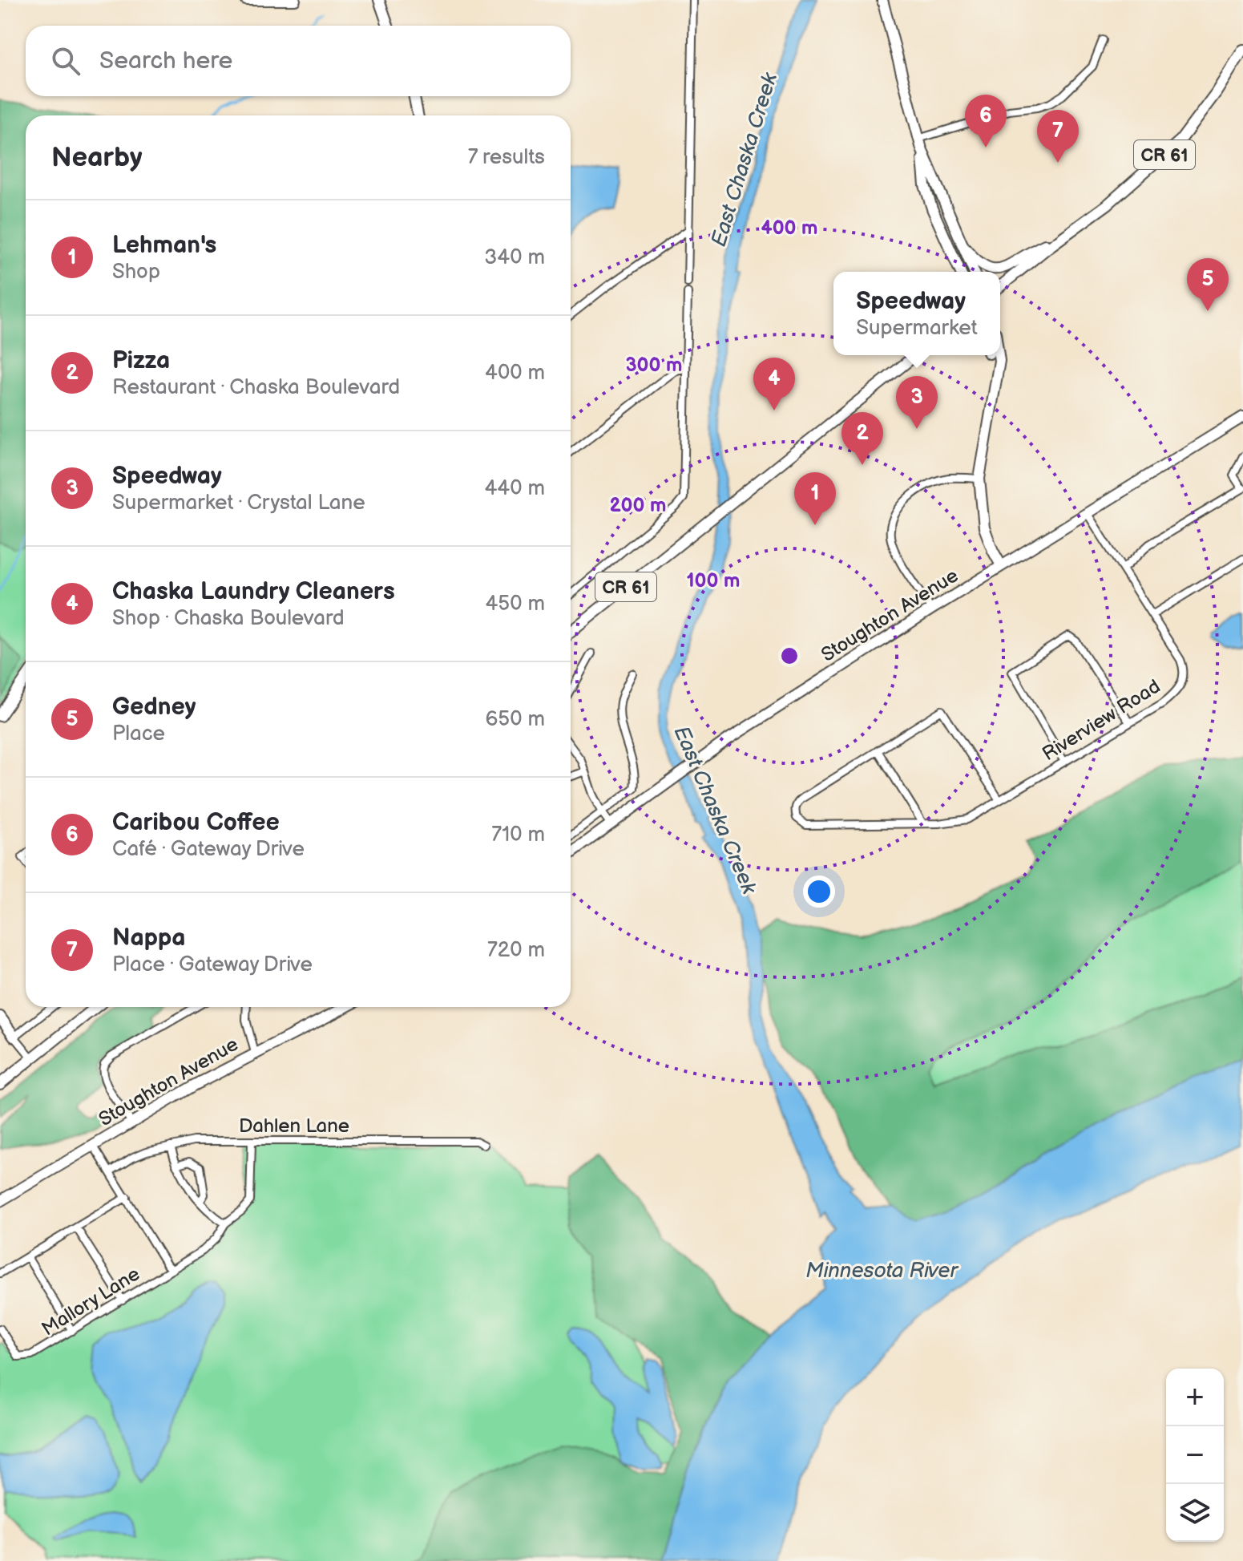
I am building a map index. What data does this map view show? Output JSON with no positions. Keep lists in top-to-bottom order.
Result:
{
  "streets": {
    "street": [
      "CR 61",
      "Stoughton Avenue",
      "Riverview Road",
      "Dahlen Lane",
      "Mallory Lane"
    ]
  },
  "crossings": [
    ["Stoughton Avenue", "Riverview Road"],
    ["Dahlen Lane", "Mallory Lane"]
  ],
  "water": ["East Chaska Creek", "Minnesota River"],
  "page": {
    "search": "Search here",
    "pins": [
      "6",
      "7",
      "5",
      "4",
      "3",
      "2",
      "1"
    ],
    "heading": ["Nearby", "7 results"],
    "list": [
      {
        "mark": "1",
        "name": "Lehman's",
        "note": "Shop",
        "value": "340 m"
      },
      {
        "mark": "2",
        "name": "Pizza",
        "note": "Restaurant · Chaska Boulevard",
        "value": "400 m"
      },
      {
        "mark": "3",
        "name": "Speedway",
        "note": "Supermarket · Crystal Lane",
        "value": "440 m"
      },
      {
        "mark": "4",
        "name": "Chaska Laundry Cleaners",
        "note": "Shop · Chaska Boulevard",
        "value": "450 m"
      },
      {
        "mark": "5",
        "name": "Gedney",
        "note": "Place",
        "value": "650 m"
      },
      {
        "mark": "6",
        "name": "Caribou Coffee",
        "note": "Café · Gateway Drive",
        "value": "710 m"
      },
      {
        "mark": "7",
        "name": "Nappa",
        "note": "Place · Gateway Drive",
        "value": "720 m"
      }
    ],
    "popup": ["Speedway", "Supermarket"],
    "map_buttons": ["+", "−"]
  },
  "rings": [
    "400 m",
    "300 m",
    "200 m",
    "100 m"
  ]
}
